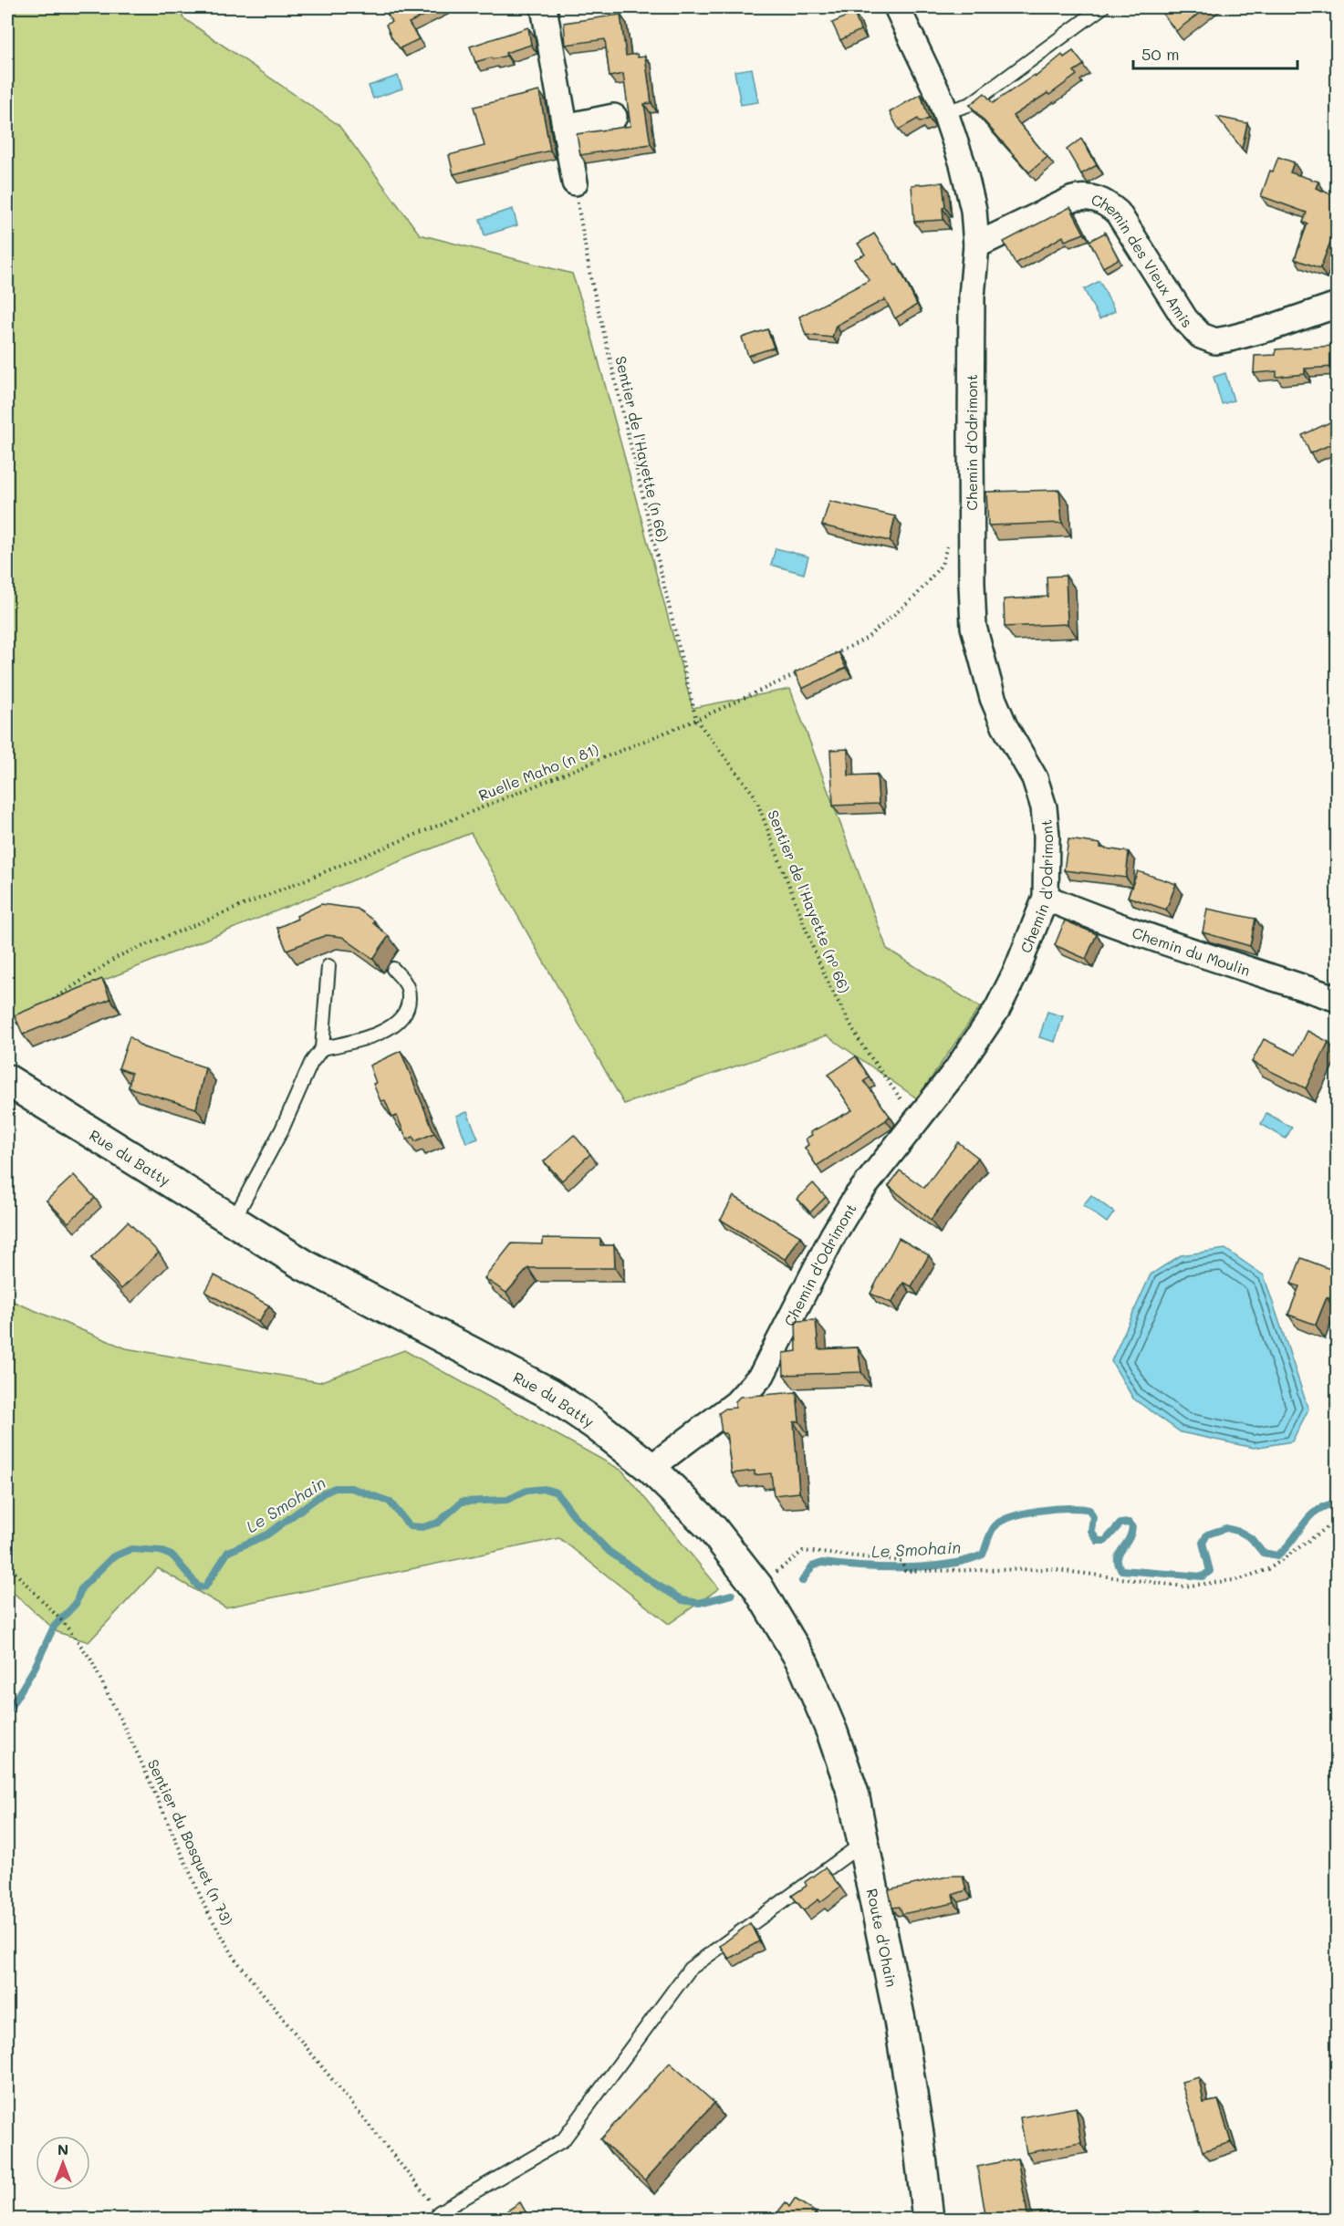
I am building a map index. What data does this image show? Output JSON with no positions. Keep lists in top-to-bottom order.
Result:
{
  "streets": {
    "main road": ["Rue du Batty", "Route d'Ohain"],
    "street": ["Chemin des Vieux Amis", "Chemin d'Odrimont", "Chemin du Moulin"],
    "path": [
      "Sentier de l'Hayette (n 66)",
      "Ruelle Maho (n 81)",
      "Sentier de l'Hayette (nᵒ 66)",
      "Sentier du Bosquet (n 73)"
    ]
  },
  "crossings": [
    ["Chemin des Vieux Amis", "Chemin d'Odrimont"],
    ["Chemin d'Odrimont", "Sentier de l'Hayette (nᵒ 66)"],
    ["Chemin d'Odrimont", "Chemin du Moulin"],
    ["Chemin d'Odrimont", "Rue du Batty"],
    ["Sentier de l'Hayette (n 66)", "Ruelle Maho (n 81)"],
    ["Sentier de l'Hayette (n 66)", "Sentier de l'Hayette (nᵒ 66)"],
    ["Ruelle Maho (n 81)", "Sentier de l'Hayette (nᵒ 66)"],
    ["Rue du Batty", "Route d'Ohain"]
  ],
  "water": ["Le Smohain"],
  "scale_bar": "50 m",
  "north": "top"
}
